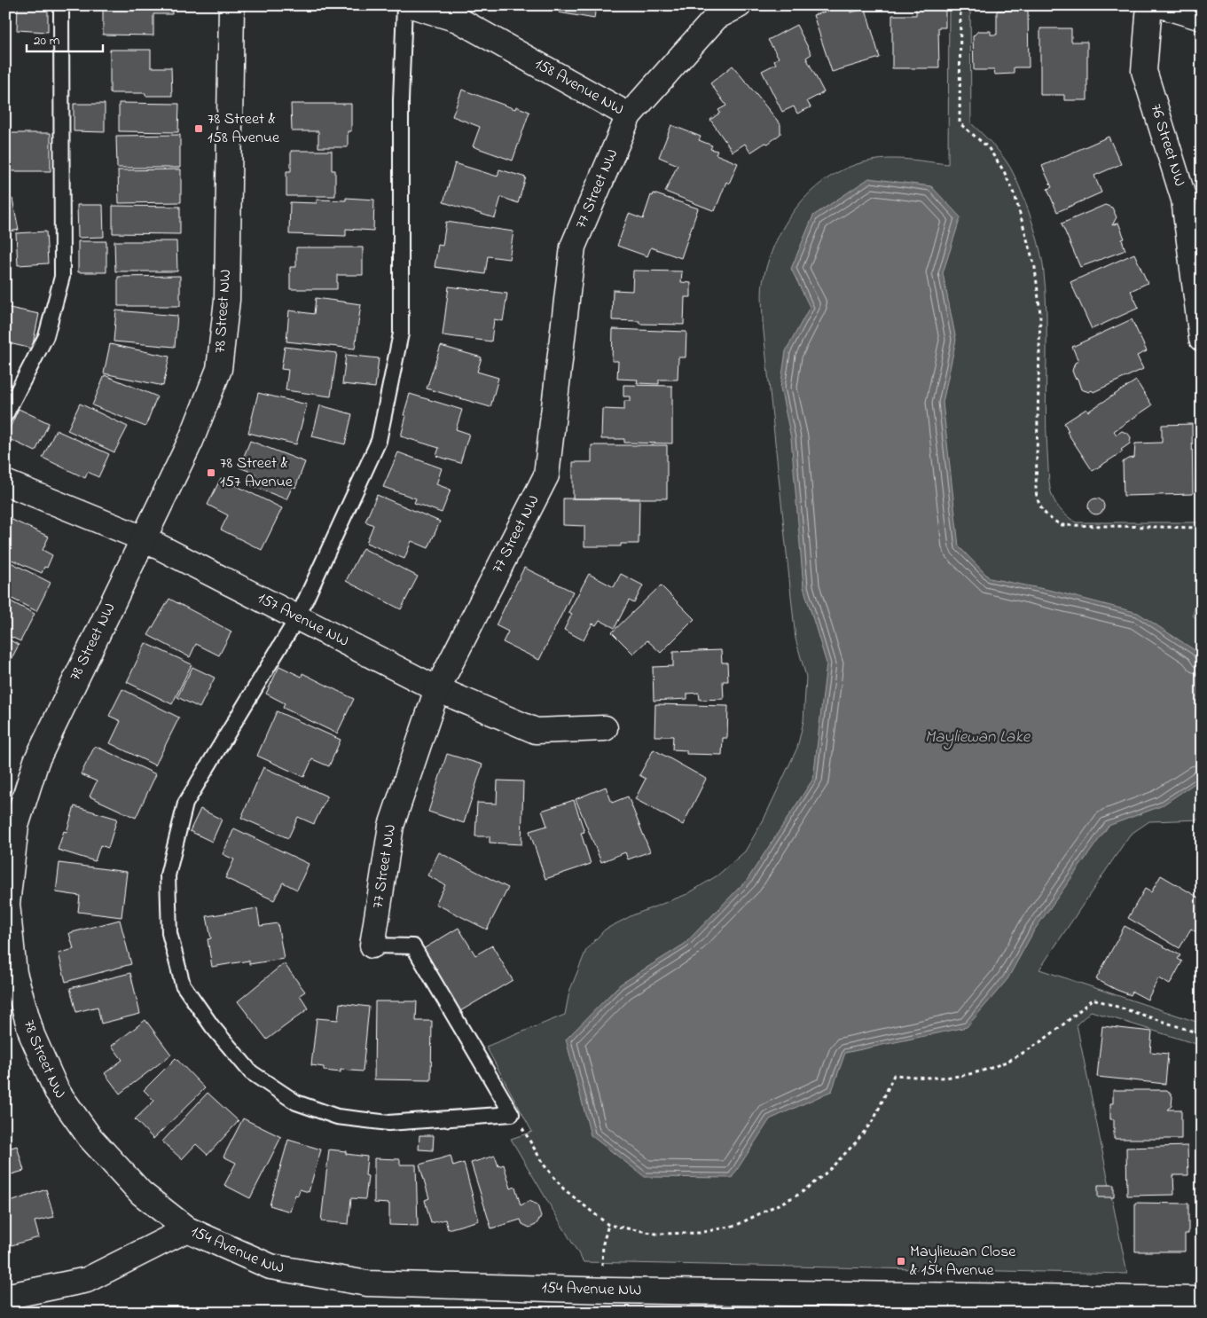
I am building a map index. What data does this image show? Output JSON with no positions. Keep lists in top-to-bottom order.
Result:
{
  "streets": {
    "street": [
      "158 Avenue NW",
      "76 Street NW",
      "77 Street NW",
      "78 Street NW",
      "157 Avenue NW",
      "154 Avenue NW"
    ]
  },
  "crossings": [
    ["158 Avenue NW", "77 Street NW"],
    ["77 Street NW", "157 Avenue NW"],
    ["78 Street NW", "157 Avenue NW"],
    ["78 Street NW", "154 Avenue NW"]
  ],
  "water": ["Mayliewan Lake"],
  "places": {
    "transit": ["78 Street & 158 Avenue", "78 Street & 157 Avenue", "Mayliewan Close & 154 Avenue"]
  },
  "scale_bar": "20 m"
}
